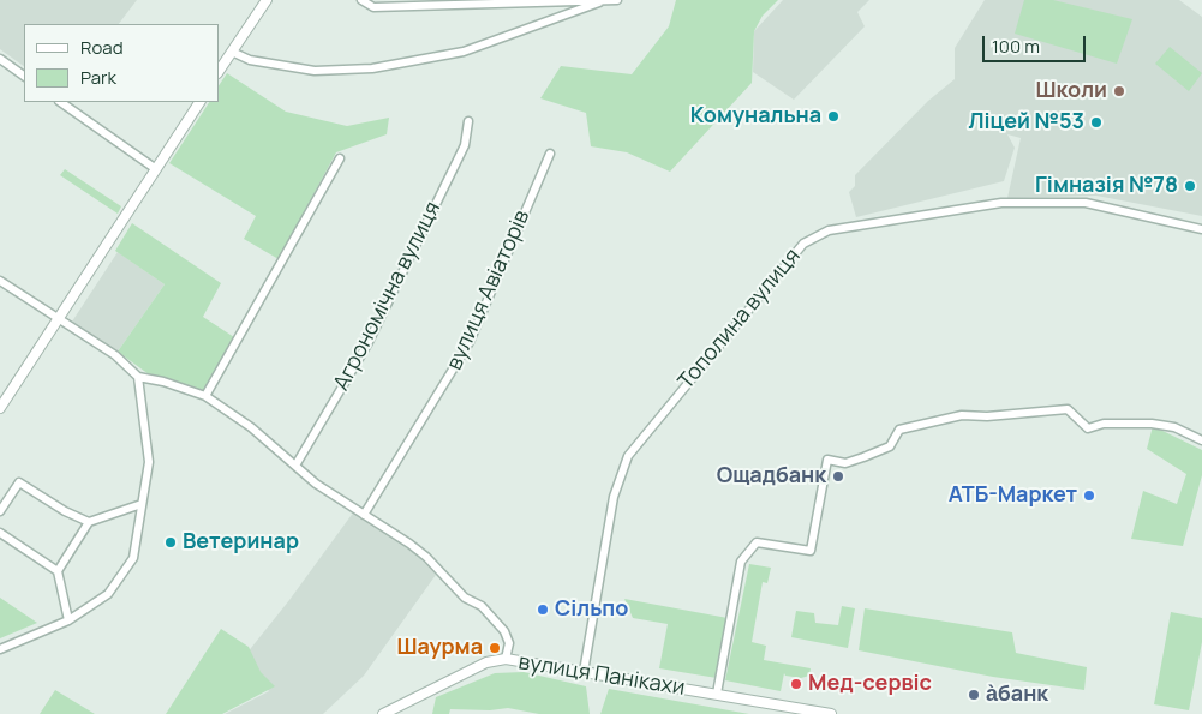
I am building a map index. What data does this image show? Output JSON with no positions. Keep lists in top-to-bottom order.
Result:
{
  "streets": {
    "street": [
      "вулиця Авіаторів",
      "Агрономічна вулиця",
      "Тополина вулиця",
      "вулиця Панікахи"
    ]
  },
  "crossings": [
    ["Тополина вулиця", "вулиця Панікахи"]
  ],
  "places": [
    "Школи",
    "Комунальна",
    "Ліцей №53",
    "Гімназія №78",
    "Ощадбанк",
    "АТБ-Маркет",
    "Ветеринар",
    "Сільпо",
    "Шаурма",
    "Мед-сервіс",
    "а̀банк"
  ],
  "legend": ["Road", "Park"],
  "scale_bar": "100 m"
}
